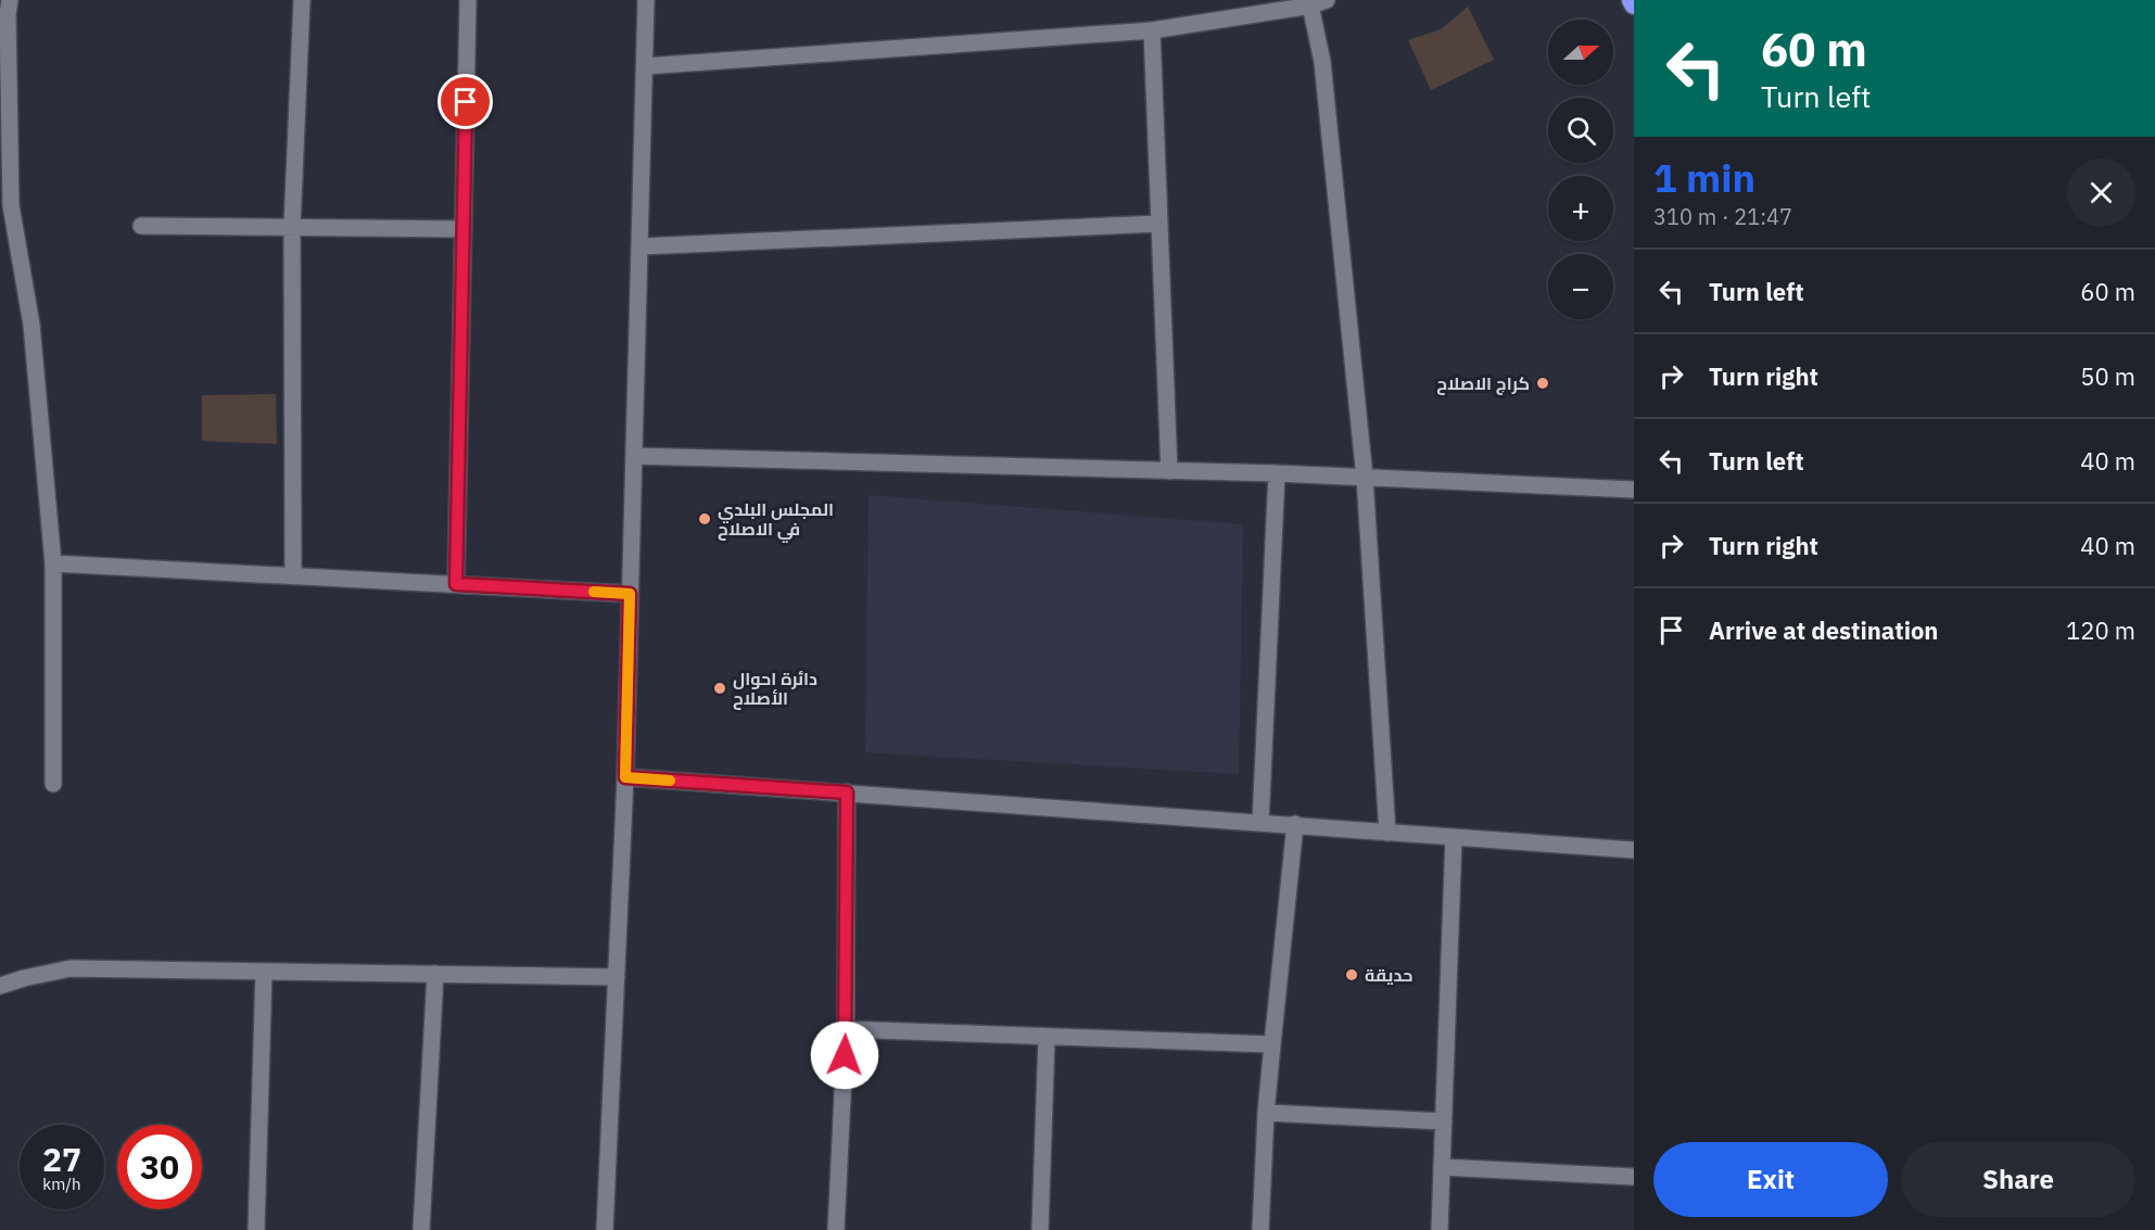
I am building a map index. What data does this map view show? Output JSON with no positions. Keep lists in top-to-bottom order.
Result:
{
  "places": [
    "كراج الاصلاح",
    "المجلس البلدي في الاصلاح",
    "دائرة احوال الأصلاح",
    "حديقة"
  ],
  "north": "right",
  "page": {
    "turn": ["60 m", "Turn left"],
    "map_buttons": ["+", "−"],
    "heading": ["1 min", "310 m · 21:47"],
    "list": [
      {
        "name": "Turn left",
        "value": "60 m"
      },
      {
        "name": "Turn right",
        "value": "50 m"
      },
      {
        "name": "Turn left",
        "value": "40 m"
      },
      {
        "name": "Turn right",
        "value": "40 m"
      },
      {
        "name": "Arrive at destination",
        "value": "120 m"
      }
    ],
    "speed": "27 km/h",
    "limit": "30",
    "buttons": ["Exit", "Share"]
  }
}
